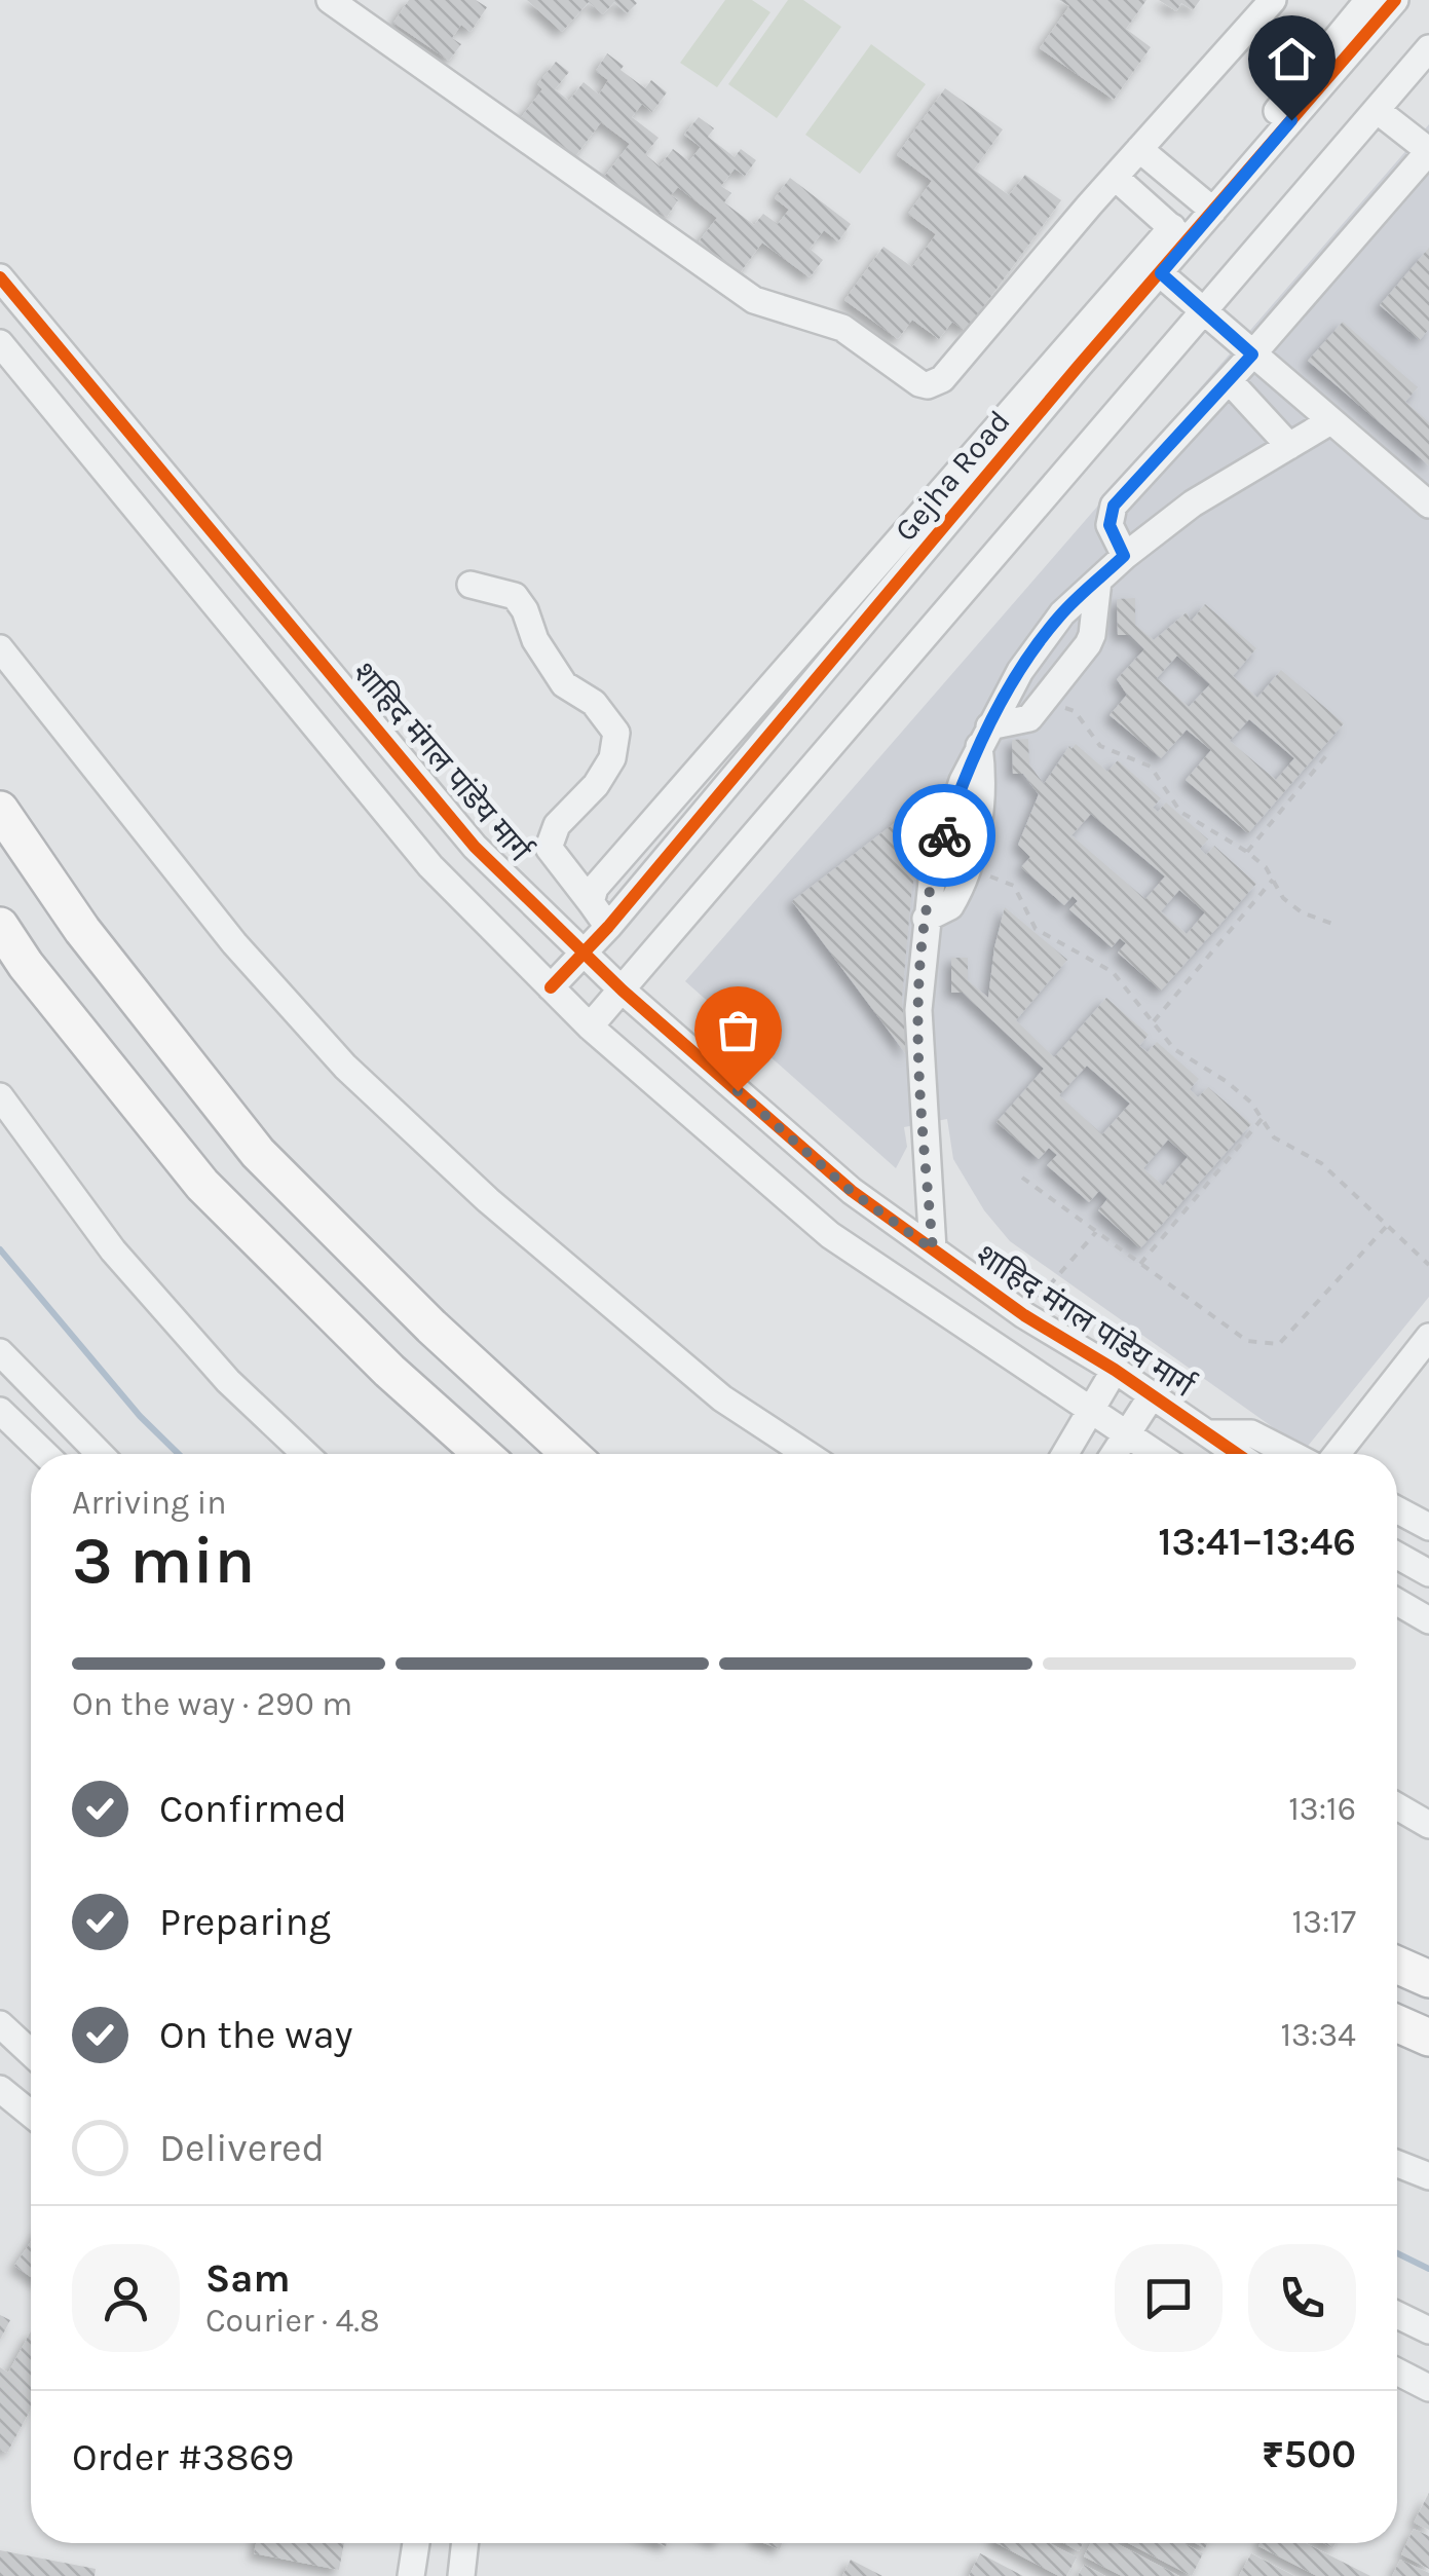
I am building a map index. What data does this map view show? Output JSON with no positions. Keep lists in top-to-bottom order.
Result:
{
  "streets": {
    "street": ["Gejha Road", "शाहिद मंगल पांडेय मार्ग"]
  },
  "crossings": [
    ["Gejha Road", "शाहिद मंगल पांडेय मार्ग"]
  ],
  "page": {
    "heading": ["3 min", "Arriving in", "13:41–13:46"],
    "panel": [
      "Sam",
      "Courier · 4.8",
      "Order #3869",
      "₹500"
    ],
    "bar": "On the way · 290 m",
    "list": [
      ["Confirmed", "13:16"],
      ["Preparing", "13:17"],
      ["On the way", "13:34"],
      "Delivered"
    ]
  }
}
